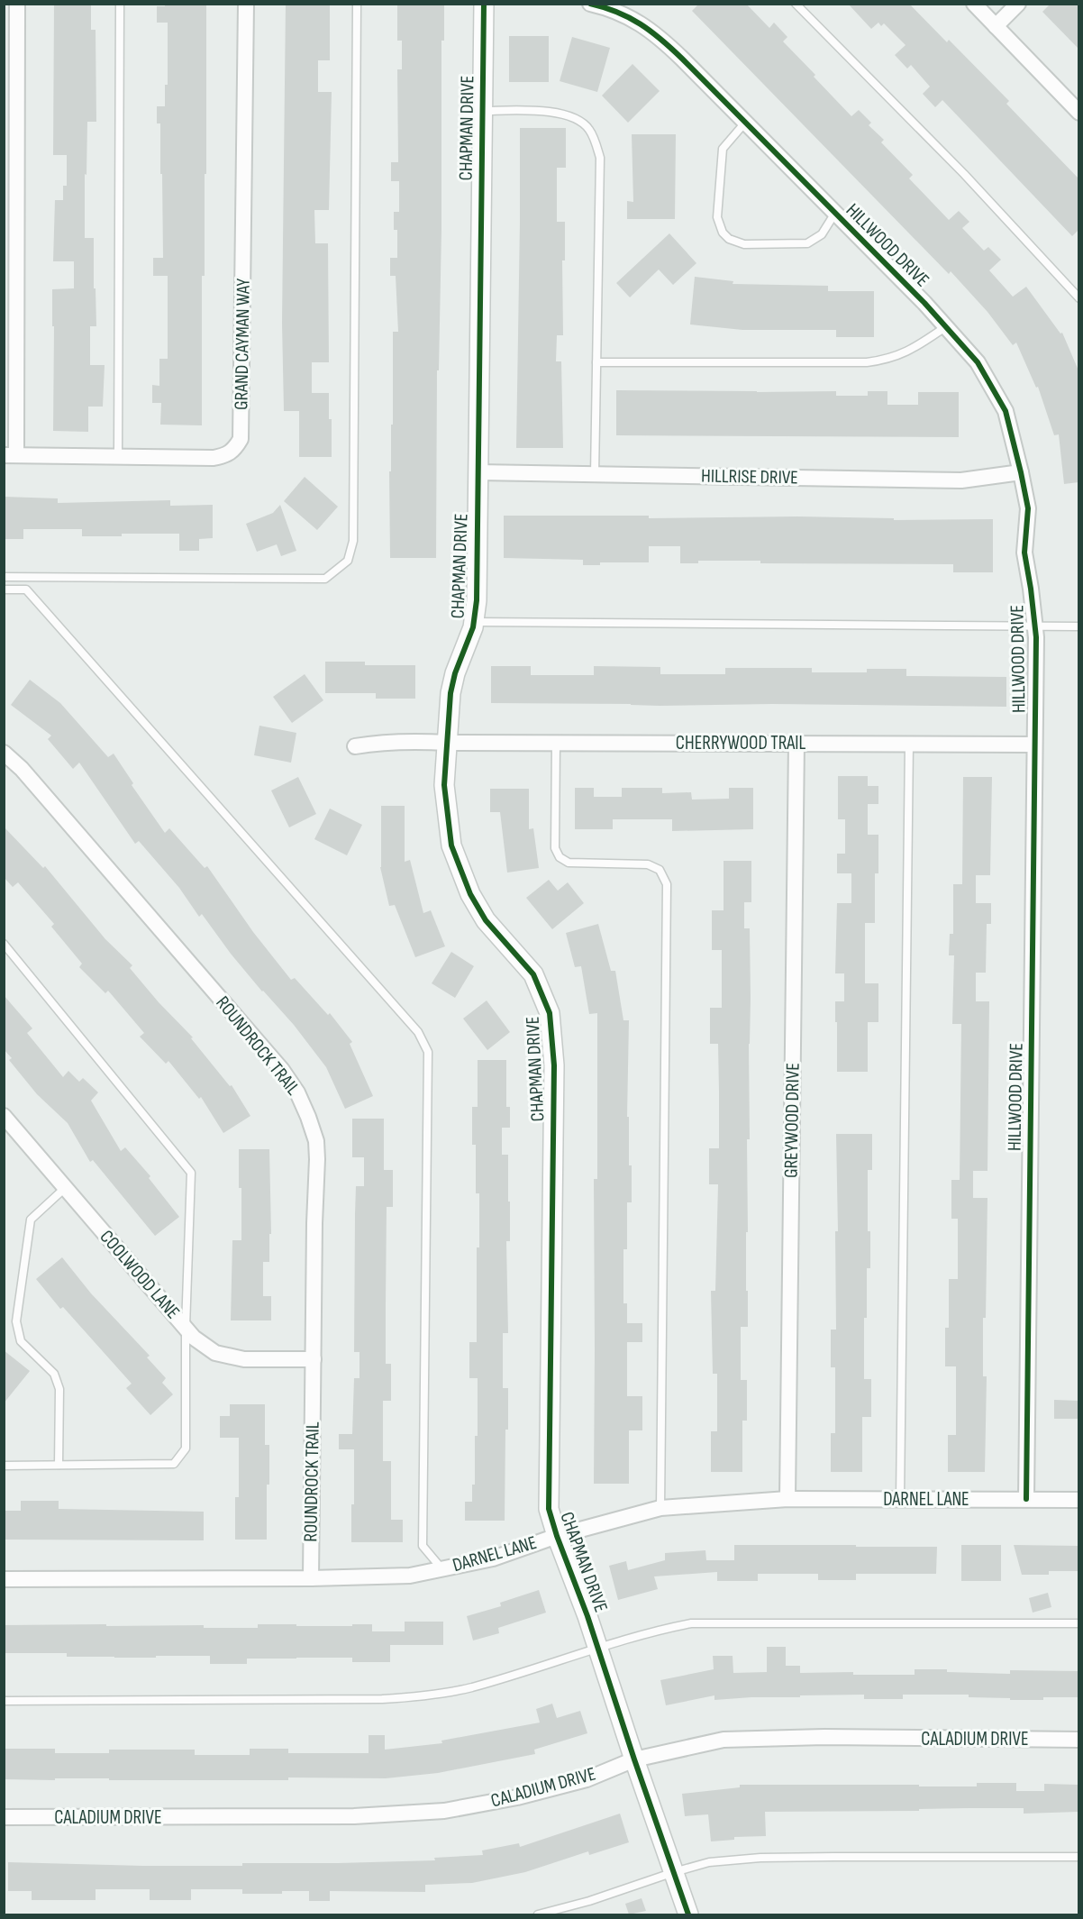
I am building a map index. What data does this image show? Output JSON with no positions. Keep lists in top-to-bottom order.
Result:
{
  "streets": {
    "street": [
      "CHAPMAN DRIVE",
      "HILLWOOD DRIVE",
      "GRAND CAYMAN WAY",
      "HILLRISE DRIVE",
      "CHERRYWOOD TRAIL",
      "ROUNDROCK TRAIL",
      "GREYWOOD DRIVE",
      "COOLWOOD LANE",
      "DARNEL LANE",
      "CALADIUM DRIVE"
    ]
  },
  "crossings": [
    ["CHAPMAN DRIVE", "HILLRISE DRIVE"],
    ["CHAPMAN DRIVE", "CHERRYWOOD TRAIL"],
    ["CHAPMAN DRIVE", "DARNEL LANE"],
    ["CHAPMAN DRIVE", "CALADIUM DRIVE"],
    ["HILLWOOD DRIVE", "HILLRISE DRIVE"],
    ["HILLWOOD DRIVE", "CHERRYWOOD TRAIL"],
    ["HILLWOOD DRIVE", "DARNEL LANE"],
    ["CHERRYWOOD TRAIL", "GREYWOOD DRIVE"],
    ["ROUNDROCK TRAIL", "COOLWOOD LANE"],
    ["ROUNDROCK TRAIL", "DARNEL LANE"],
    ["GREYWOOD DRIVE", "DARNEL LANE"]
  ]
}
